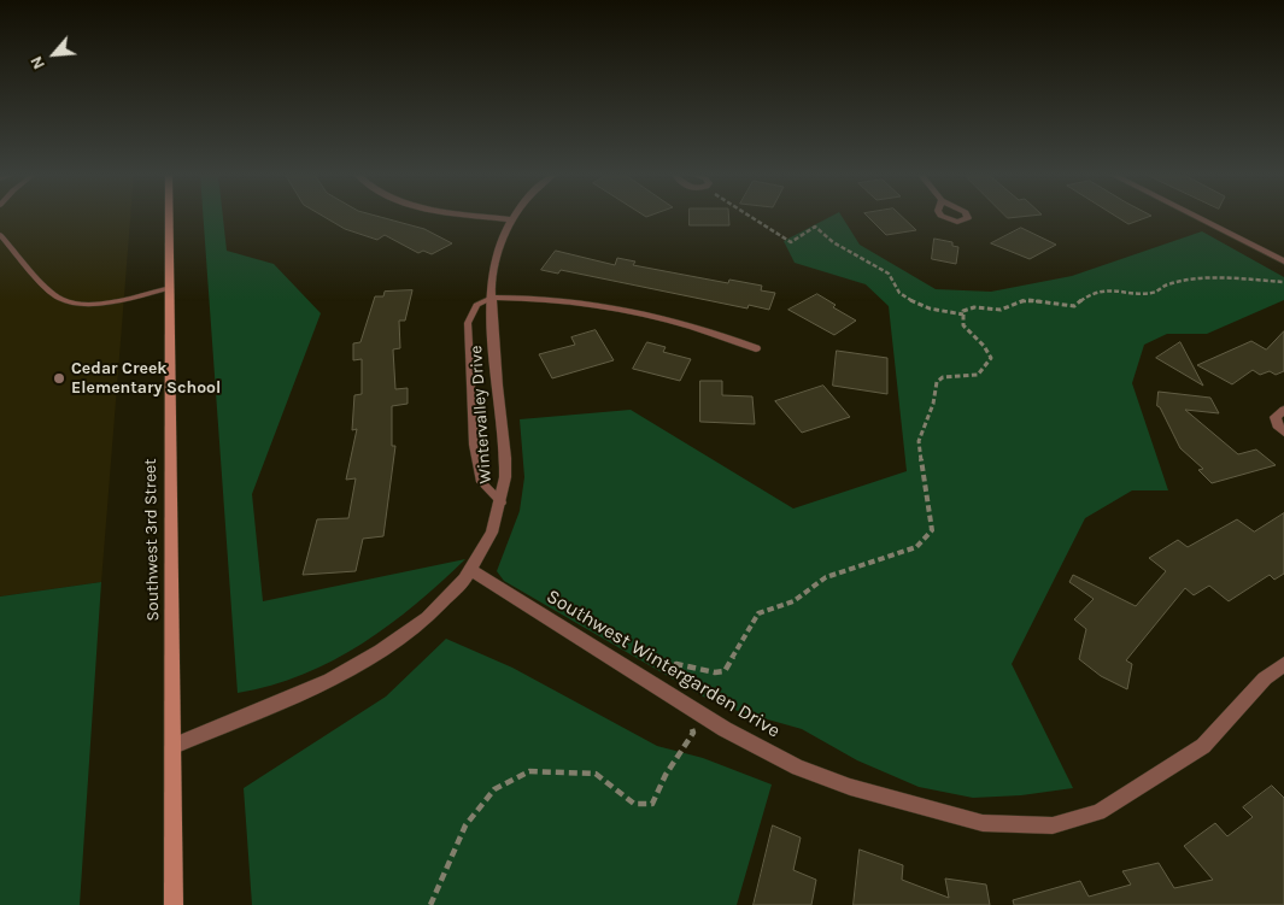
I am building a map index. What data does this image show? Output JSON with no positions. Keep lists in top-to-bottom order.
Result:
{
  "streets": {
    "main road": ["Southwest 3rd Street"],
    "street": ["Wintervalley Drive", "Southwest Wintergarden Drive"]
  },
  "crossings": [
    ["Wintervalley Drive", "Southwest 3rd Street"],
    ["Wintervalley Drive", "Southwest Wintergarden Drive"]
  ],
  "places": ["Cedar Creek Elementary School"],
  "north": "bottom left"
}
